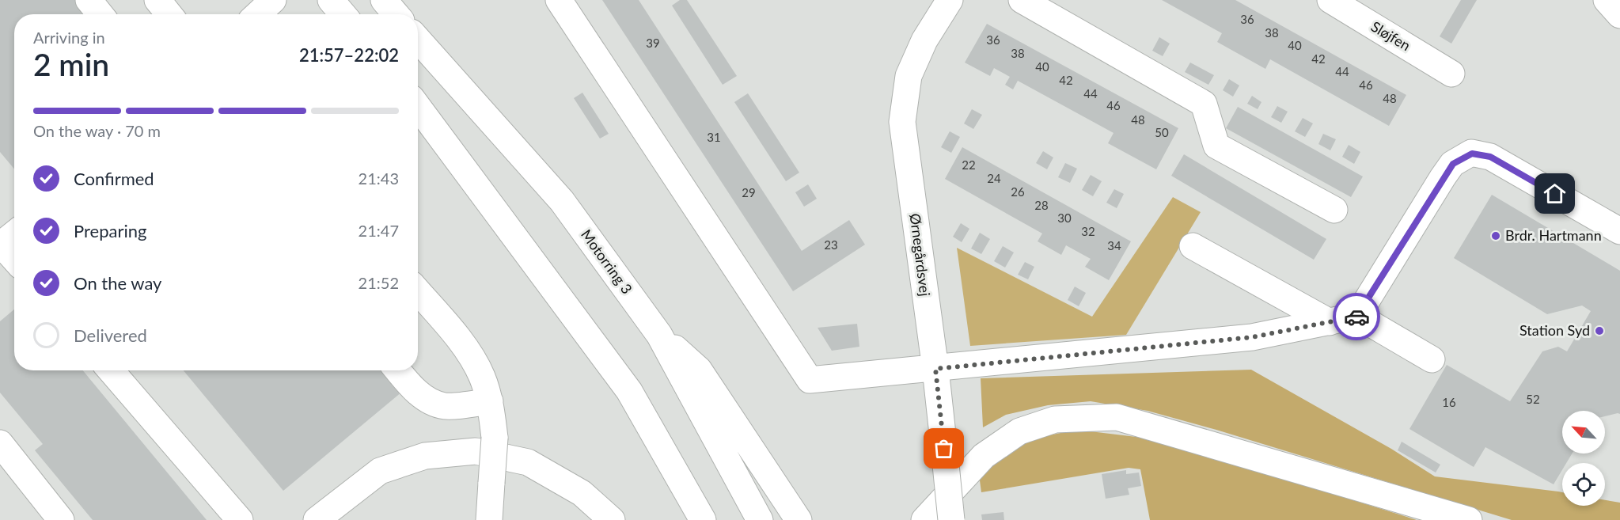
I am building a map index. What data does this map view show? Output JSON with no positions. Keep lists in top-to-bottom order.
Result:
{
  "streets": {
    "main road": ["Sløjfen", "Ørnegårdsvej", "Motorring 3"]
  },
  "places": ["Brdr. Hartmann", "Station Syd"],
  "house_numbers": [
    "36",
    "38",
    "36",
    "39",
    "40",
    "38",
    "42",
    "40",
    "44",
    "42",
    "46",
    "44",
    "48",
    "46",
    "48",
    "50",
    "31",
    "22",
    "24",
    "26",
    "29",
    "28",
    "30",
    "32",
    "23",
    "34",
    "52",
    "16"
  ],
  "north": "top left",
  "page": {
    "heading": ["2 min", "Arriving in", "21:57–22:02"],
    "bar": "On the way · 70 m",
    "list": [
      ["Confirmed", "21:43"],
      ["Preparing", "21:47"],
      ["On the way", "21:52"],
      "Delivered"
    ]
  }
}
